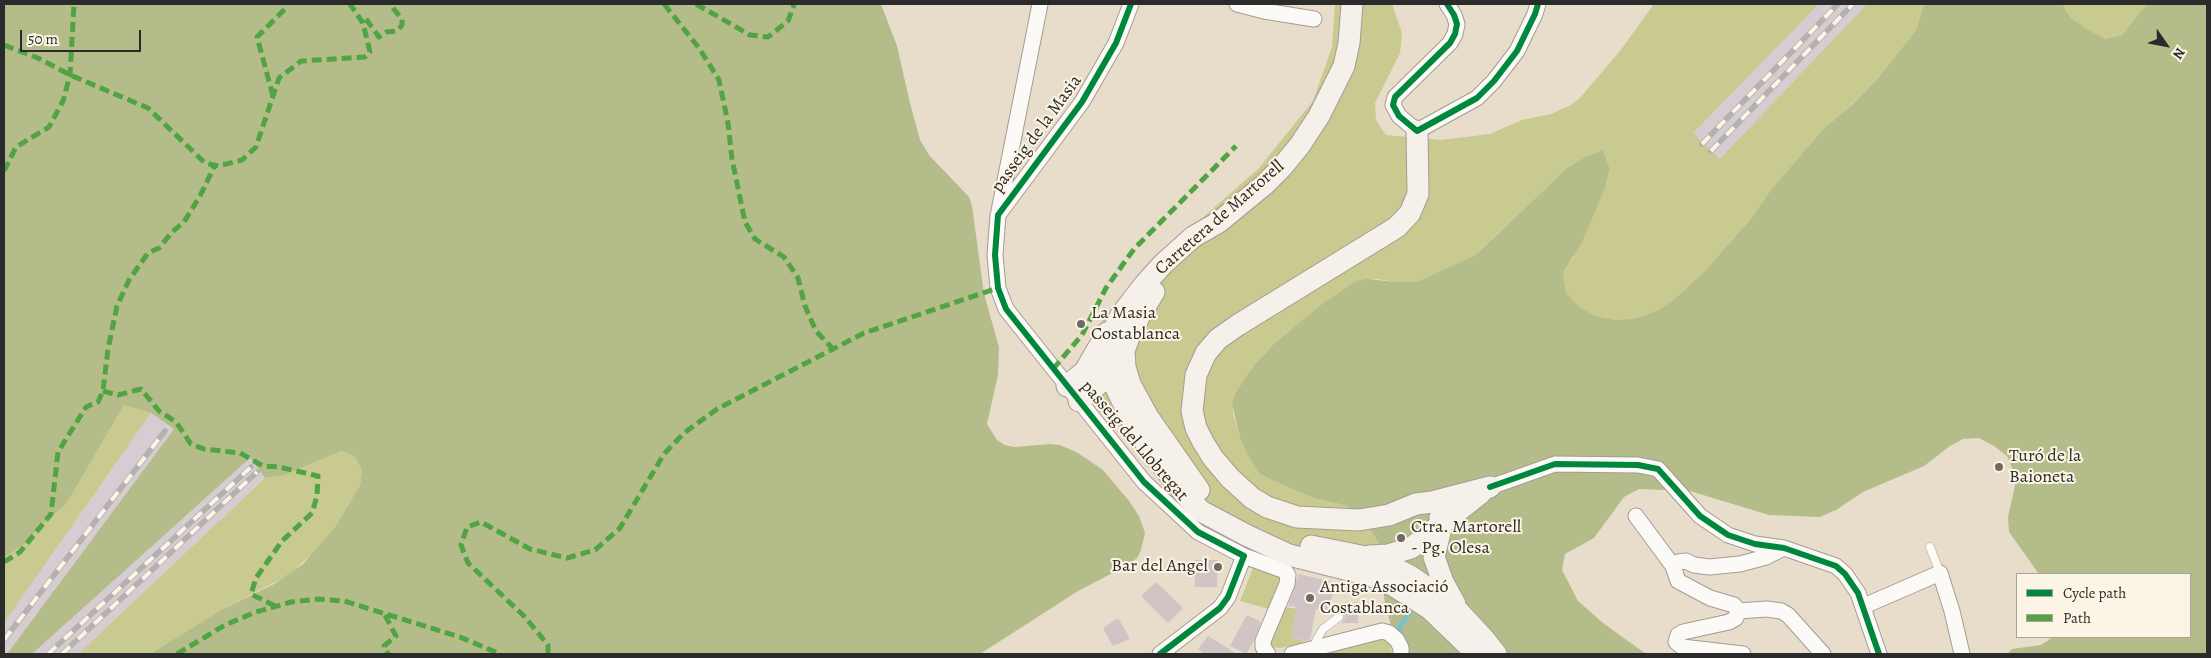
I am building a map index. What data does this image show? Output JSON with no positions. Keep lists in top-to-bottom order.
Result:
{
  "streets": {
    "main road": ["Carretera de Martorell"],
    "street": ["passeig de la Masia", "passeig del Llobregat"]
  },
  "crossings": [
    ["passeig de la Masia", "passeig del Llobregat"]
  ],
  "places": [
    "La Masia Costablanca",
    "Turó de la Baioneta",
    "Ctra. Martorell - Pg. Olesa",
    "Bar del Angel",
    "Antiga Associació Costablanca"
  ],
  "legend": ["Cycle path", "Path"],
  "scale_bar": "50 m",
  "north": "bottom right"
}
